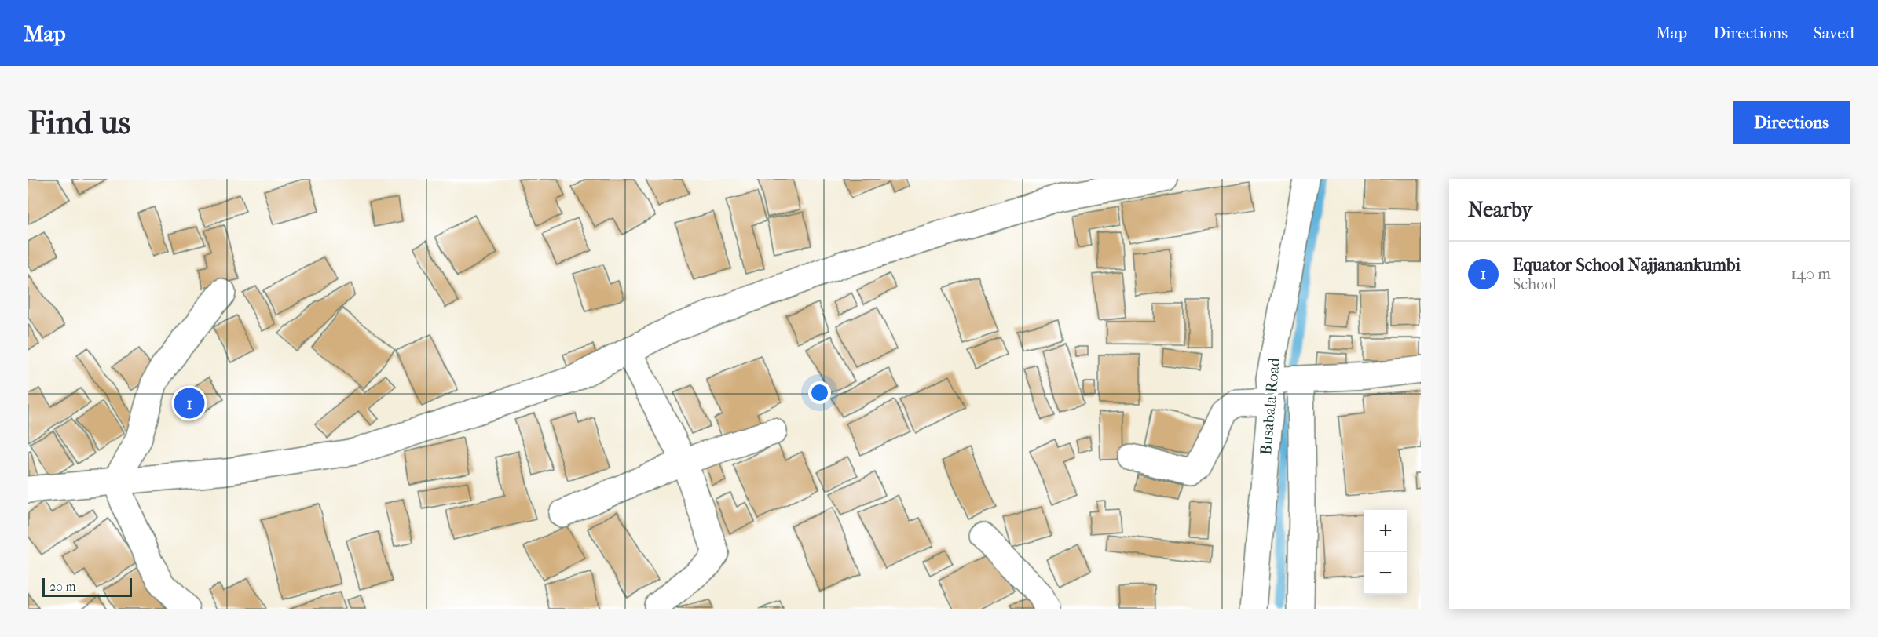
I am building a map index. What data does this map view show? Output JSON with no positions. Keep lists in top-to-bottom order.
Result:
{
  "streets": {
    "street": ["Busabala Road"]
  },
  "scale_bar": "20 m",
  "page": {
    "header": "Map",
    "nav": ["Map", "Directions", "Saved"],
    "buttons": "Directions",
    "title": "Find us",
    "heading": "Nearby",
    "list": [
      {
        "mark": "1",
        "name": "Equator School Najjanankumbi",
        "note": "School",
        "value": "140 m"
      }
    ],
    "pins": "1",
    "map_buttons": ["+", "−"],
    "scale": "20 m"
  }
}
